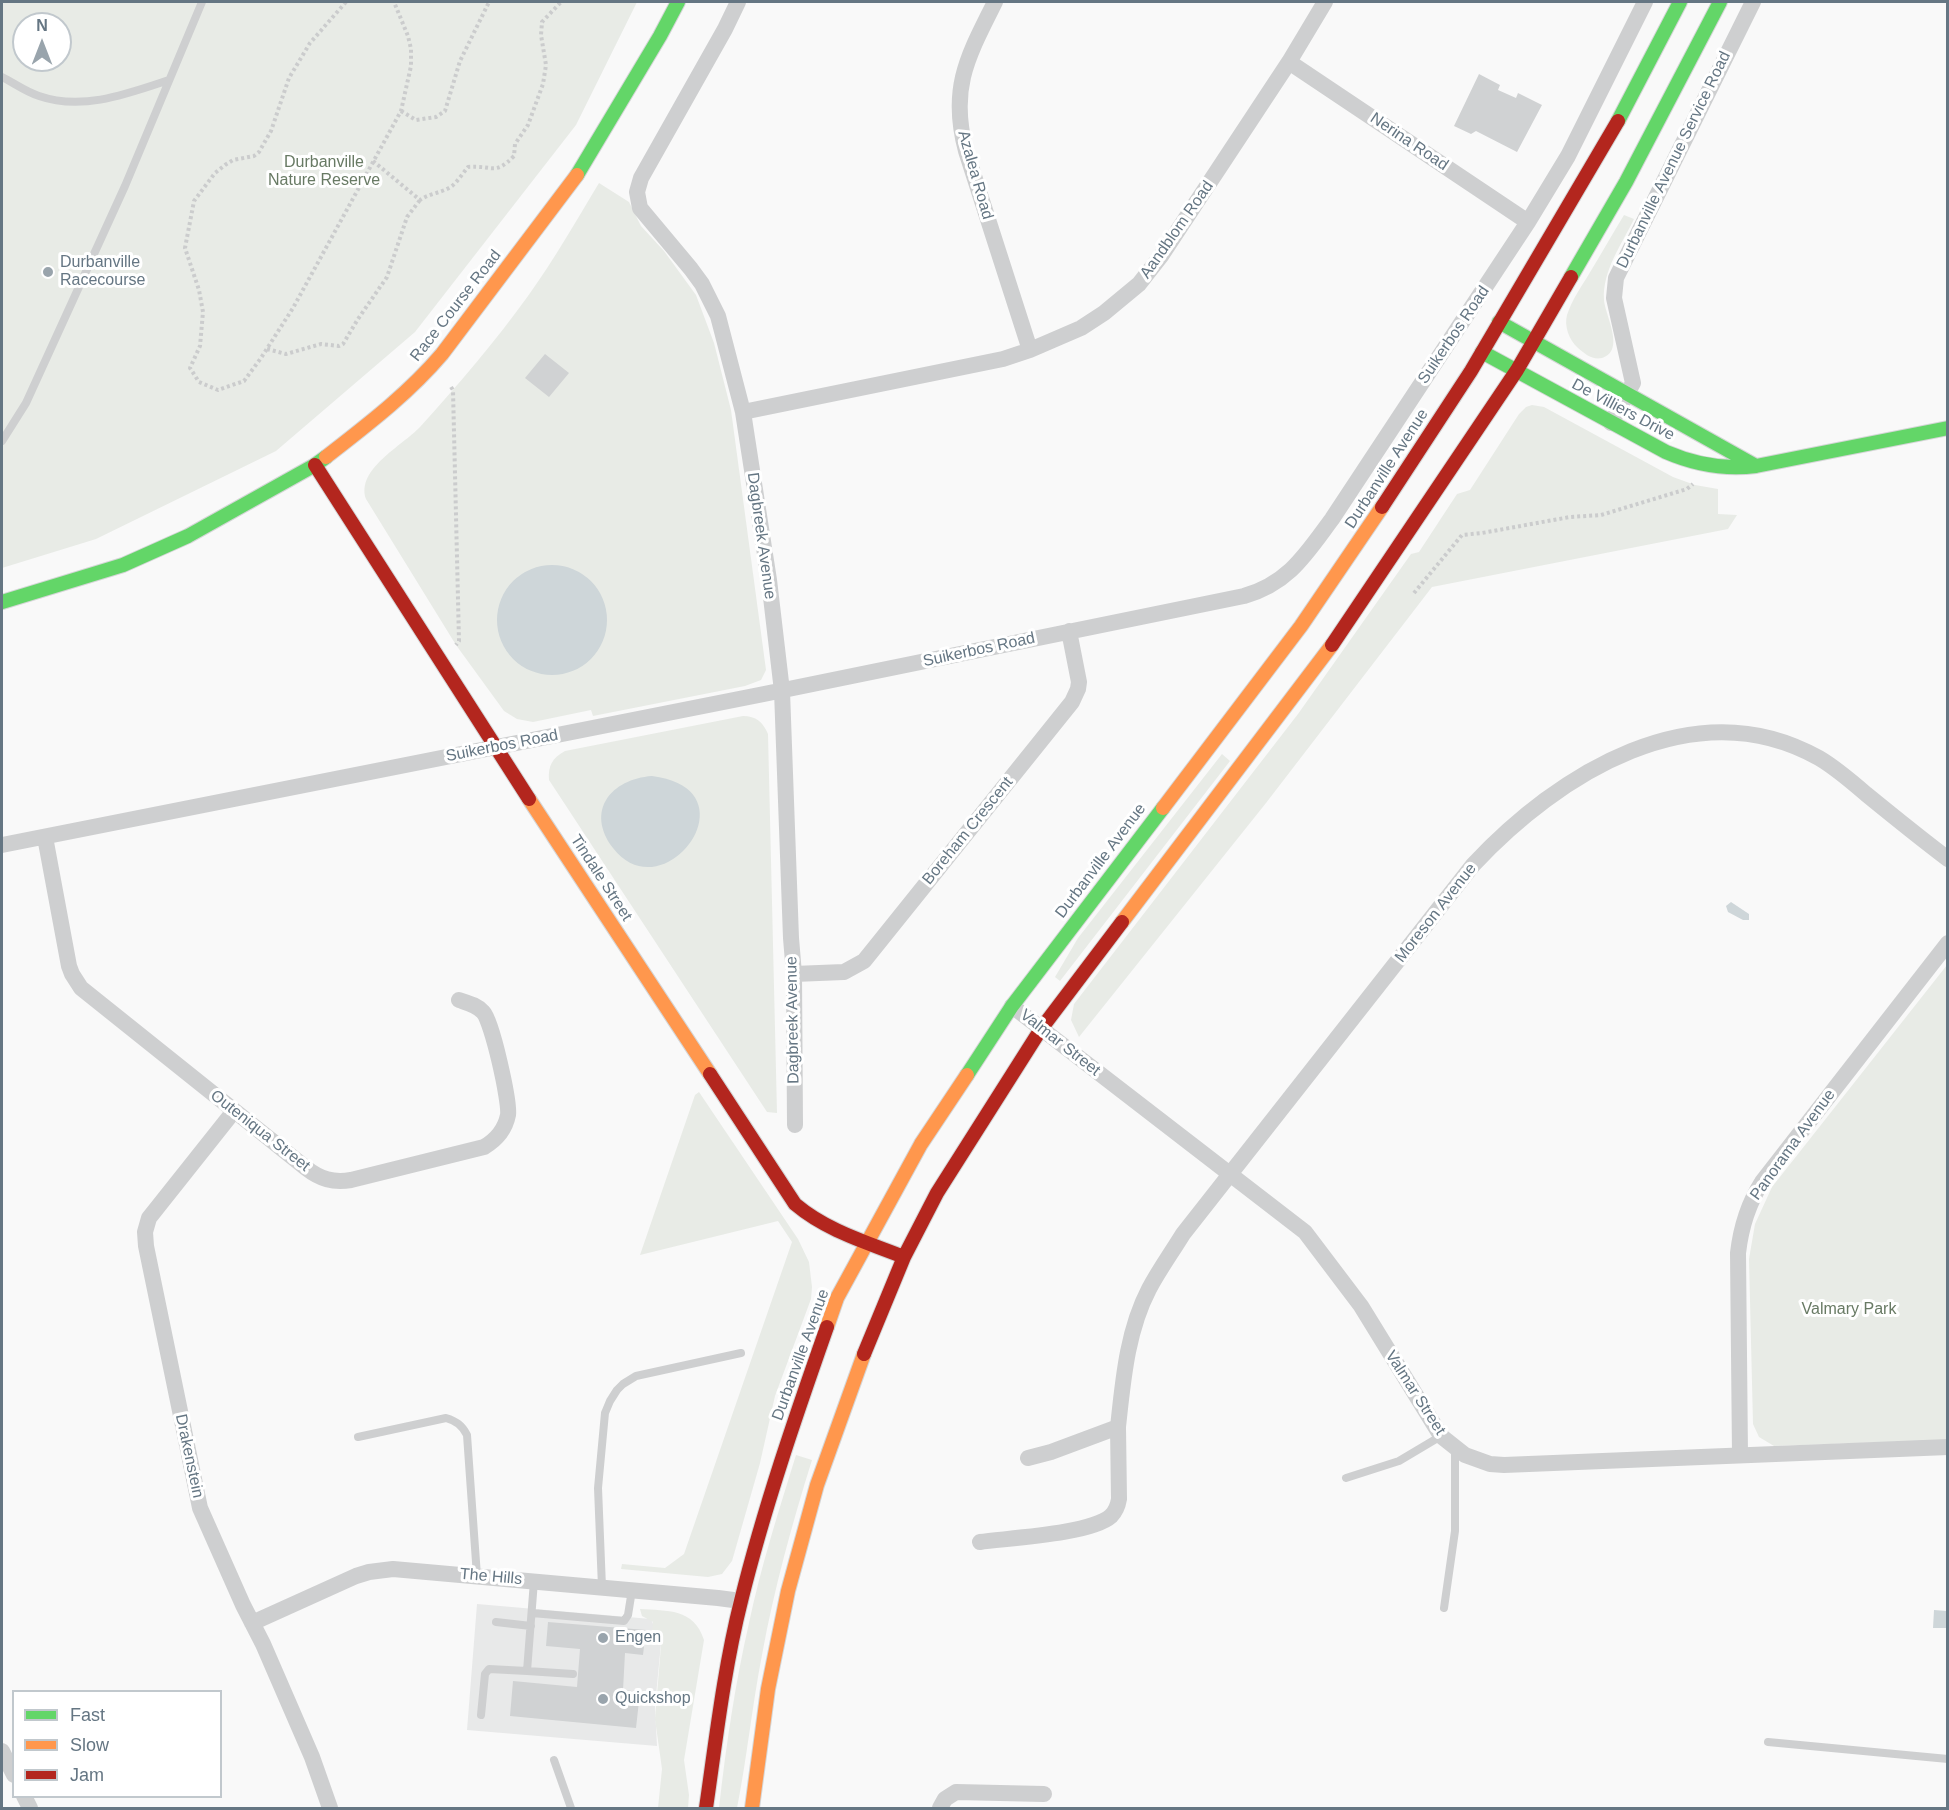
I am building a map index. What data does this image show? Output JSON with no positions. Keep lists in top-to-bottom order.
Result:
{
  "streets": {
    "main road": [
      "Race Course Road",
      "De Villiers Drive",
      "Durbanville Avenue",
      "Tindale Street"
    ],
    "street": [
      "Nerina Road",
      "Durbanville Avenue Service Road",
      "Azalea Road",
      "Aandblom Road",
      "Suikerbos Road",
      "Dagbreek Avenue",
      "Boreham Crescent",
      "Moreson Avenue",
      "Valmar Street",
      "Outeniqua Street",
      "Panorama Avenue",
      "Drakenstein",
      "The Hills"
    ]
  },
  "crossings": [
    ["Nerina Road", "Aandblom Road"],
    ["Nerina Road", "Suikerbos Road"],
    ["Durbanville Avenue Service Road", "De Villiers Drive"],
    ["Azalea Road", "Aandblom Road"],
    ["Aandblom Road", "Dagbreek Avenue"],
    ["Race Course Road", "Tindale Street"],
    ["Suikerbos Road", "Dagbreek Avenue"],
    ["Suikerbos Road", "Boreham Crescent"],
    ["Suikerbos Road", "Tindale Street"],
    ["Suikerbos Road", "Outeniqua Street"],
    ["De Villiers Drive", "Durbanville Avenue"],
    ["Durbanville Avenue", "Tindale Street"],
    ["Durbanville Avenue", "Valmar Street"],
    ["Durbanville Avenue", "The Hills"],
    ["Dagbreek Avenue", "Boreham Crescent"],
    ["Moreson Avenue", "Valmar Street"],
    ["Valmar Street", "Panorama Avenue"],
    ["Outeniqua Street", "Drakenstein"],
    ["Drakenstein", "The Hills"]
  ],
  "parks": ["Durbanville Nature Reserve", "Valmary Park"],
  "places": ["Durbanville Racecourse", "Engen", "Quickshop"],
  "legend": ["Fast", "Slow", "Jam"],
  "north": "top"
}
